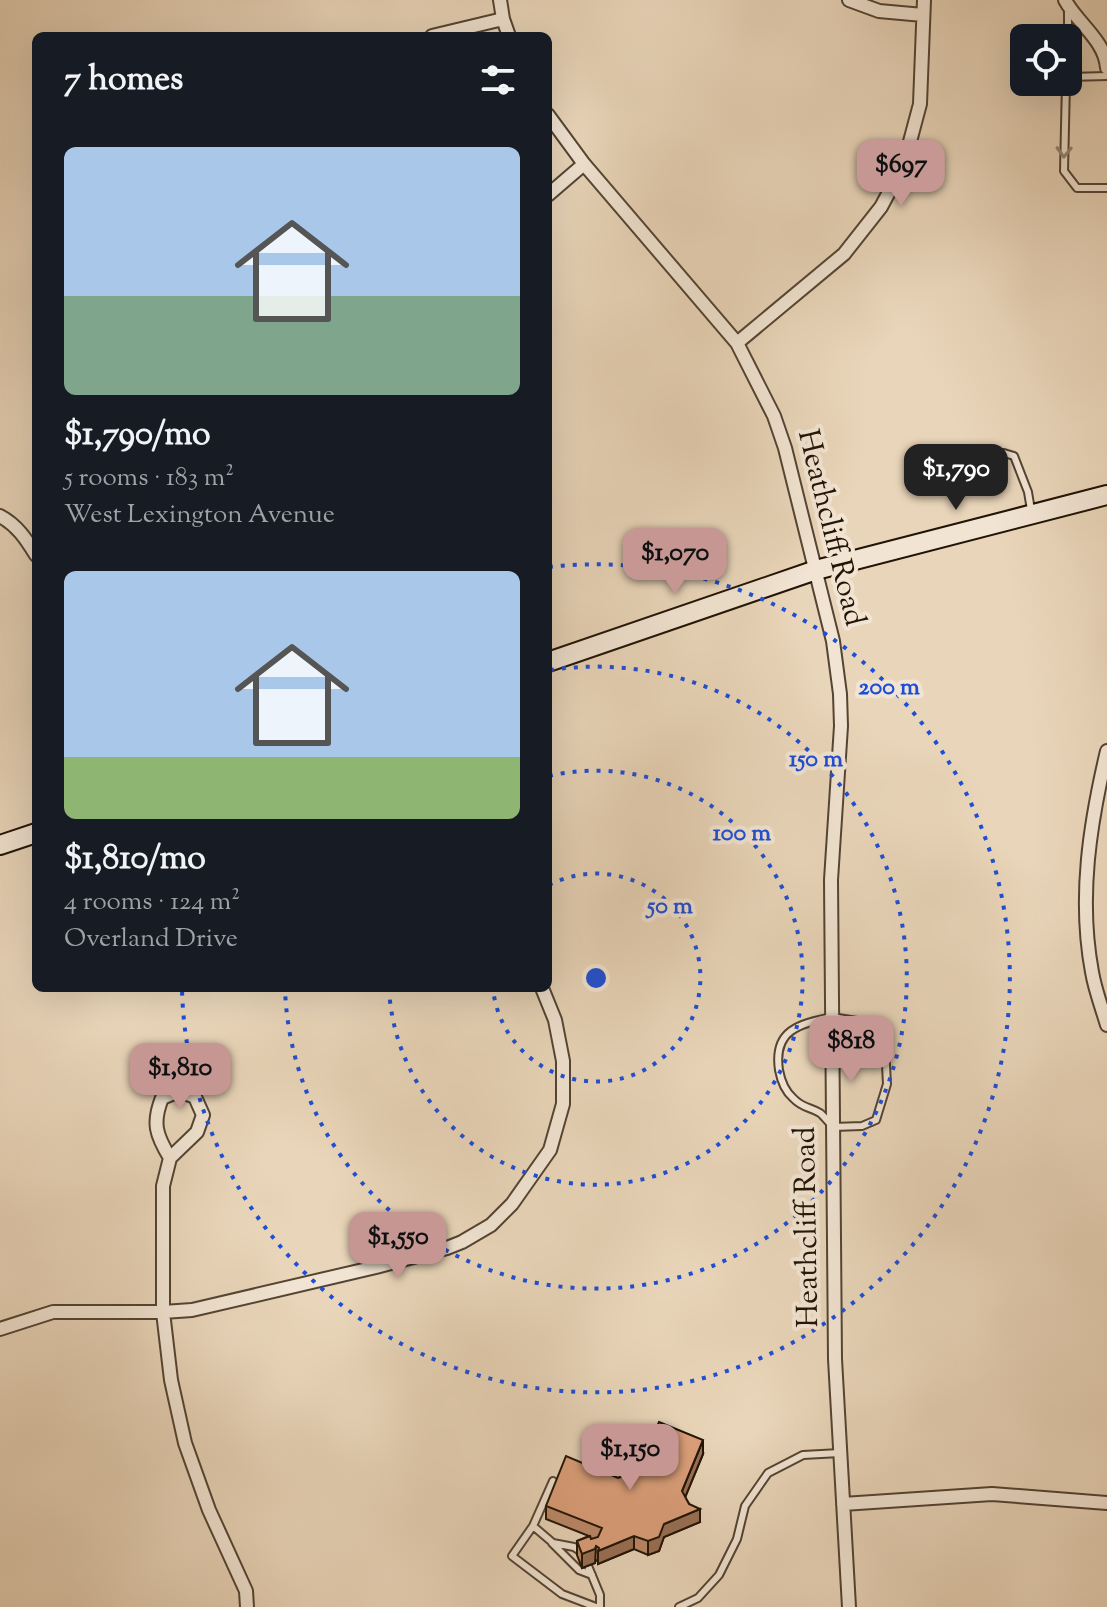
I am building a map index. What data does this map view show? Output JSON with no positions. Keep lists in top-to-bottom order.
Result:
{
  "streets": {
    "street": ["Heathcliff Road"]
  },
  "page": {
    "heading": "7 homes",
    "list": [
      {
        "name": "$1,790/mo",
        "note": "5 rooms · 183 m² · West Lexington Avenue"
      },
      {
        "name": "$1,810/mo",
        "note": "4 rooms · 124 m² · Overland Drive"
      }
    ],
    "price": [
      "$697",
      "$1,790",
      "$1,070",
      "$818",
      "$1,810",
      "$1,550",
      "$1,150"
    ]
  },
  "rings": [
    "200 m",
    "150 m",
    "100 m",
    "50 m"
  ]
}
